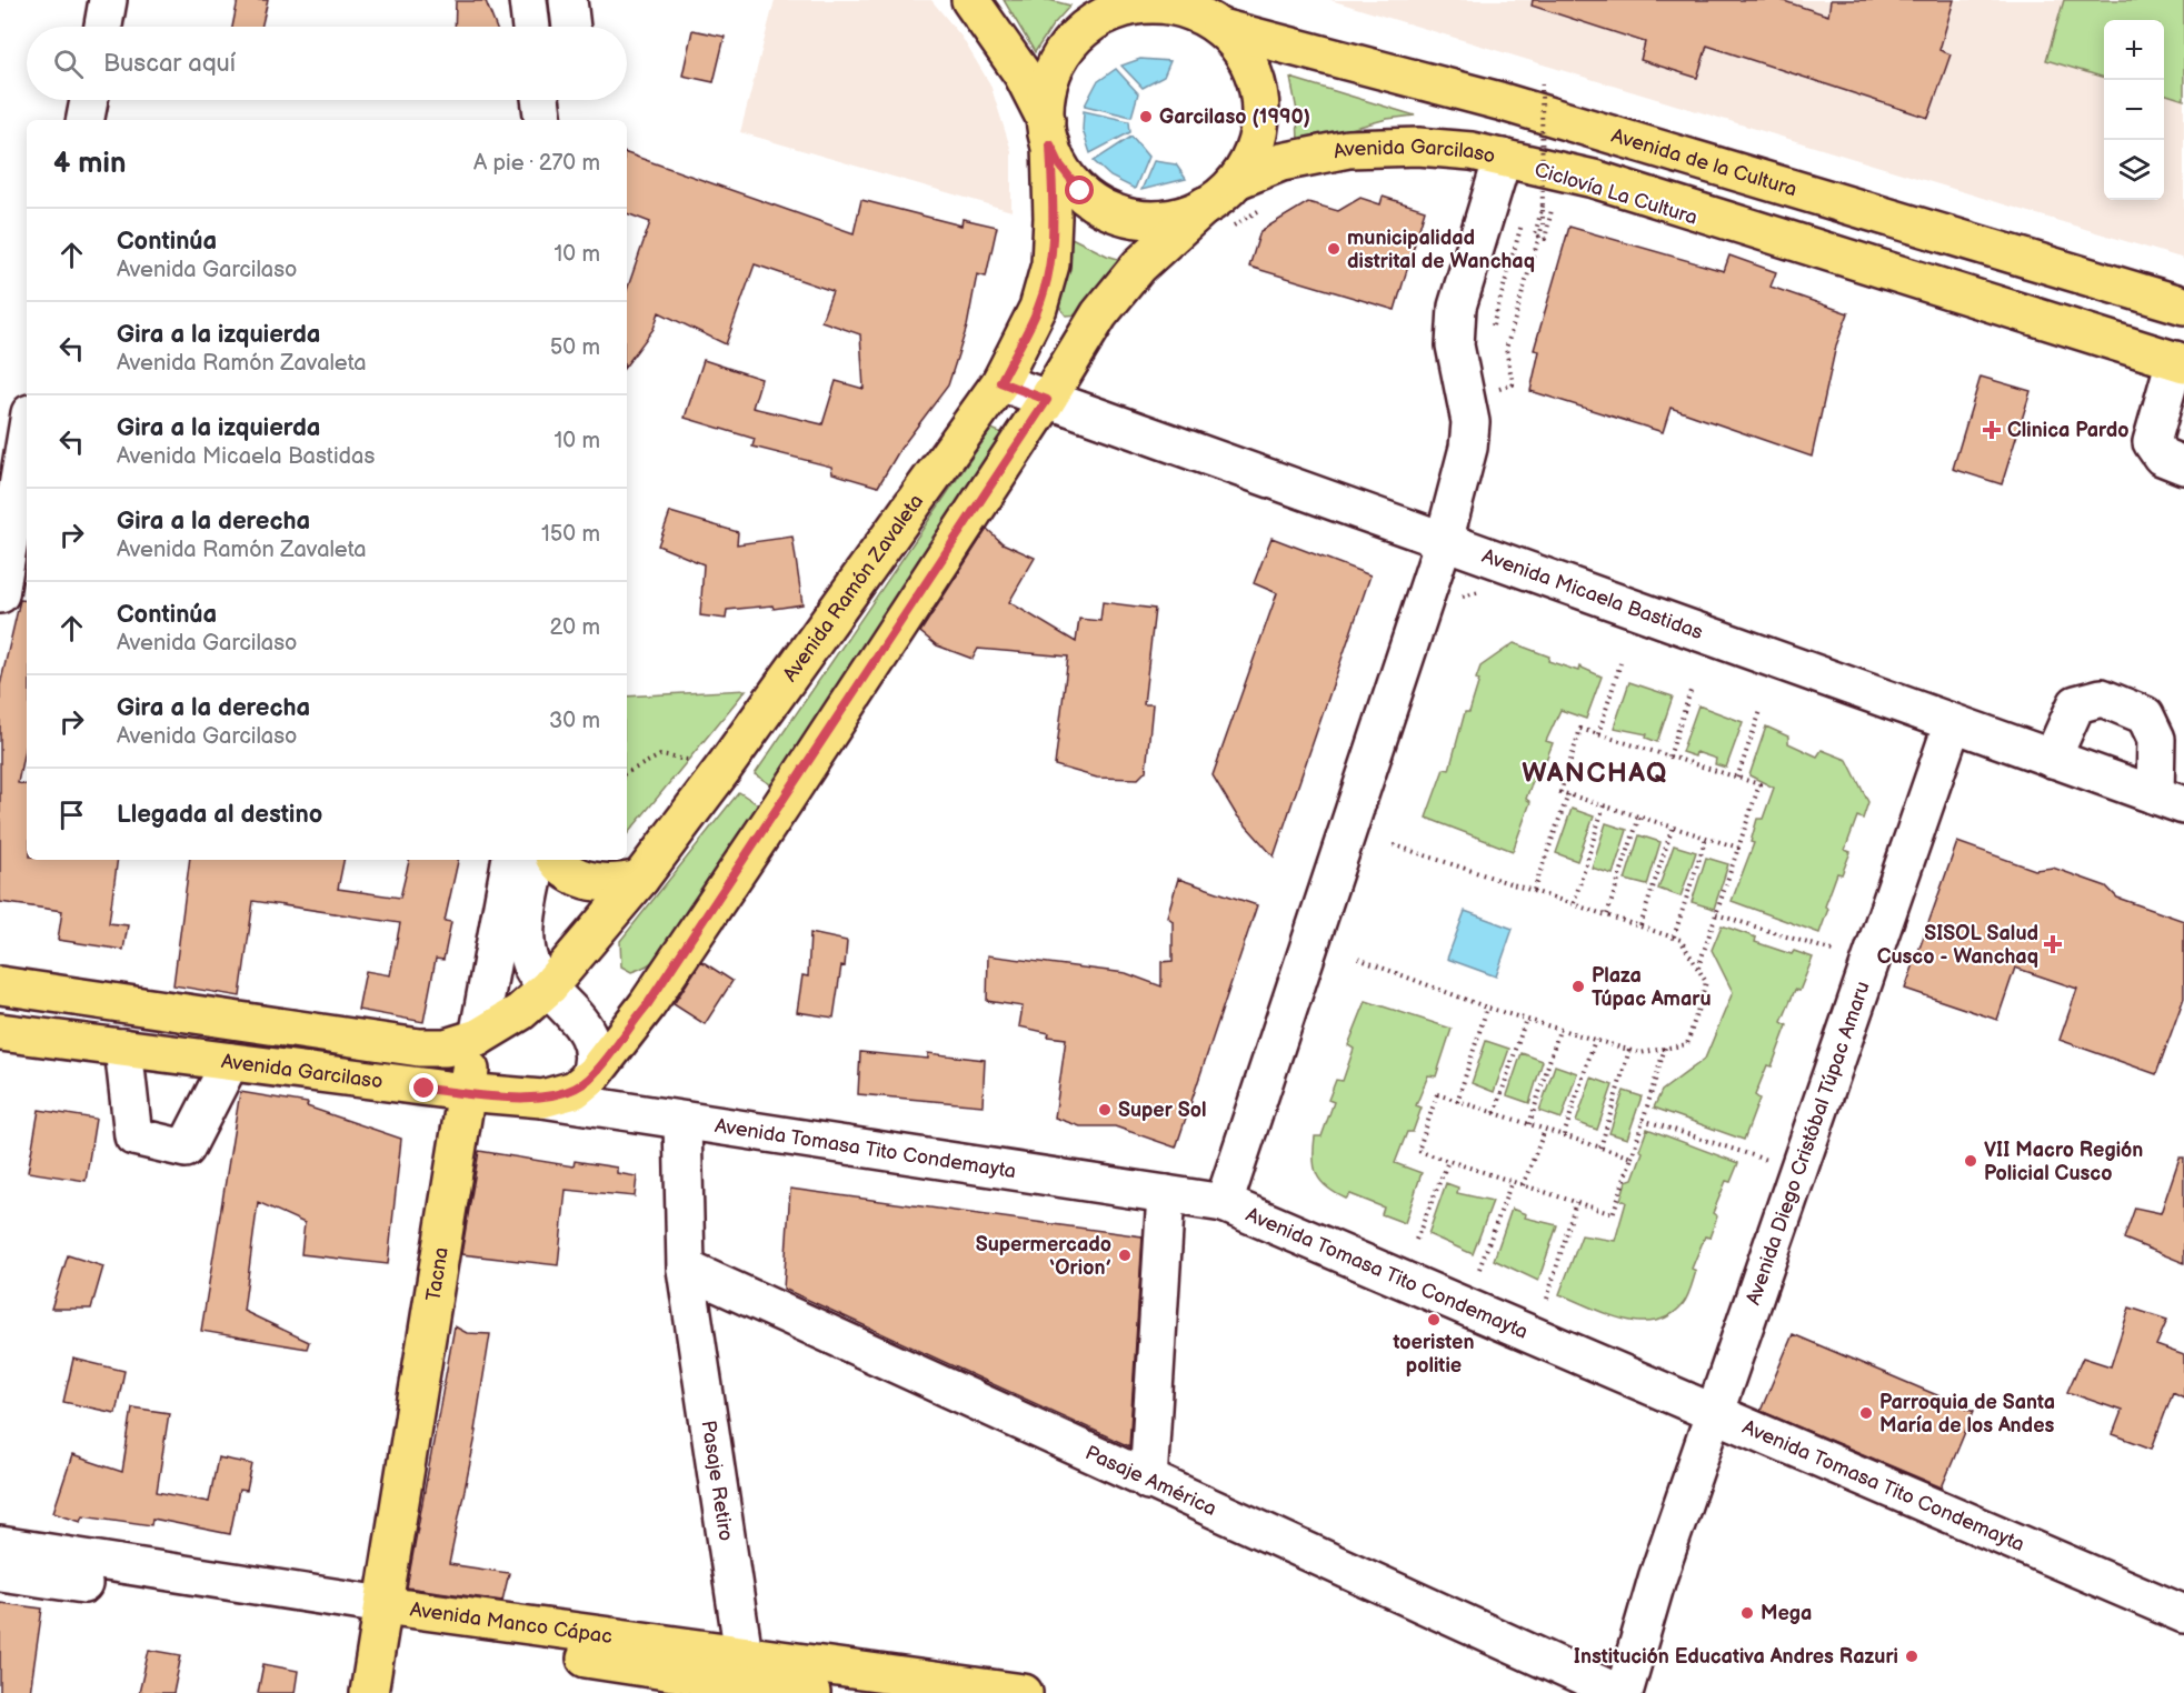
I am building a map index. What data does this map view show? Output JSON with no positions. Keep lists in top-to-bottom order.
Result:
{
  "streets": {
    "main road": [
      "Avenida Garcilaso",
      "Avenida de la Cultura",
      "Avenida Ramón Zavaleta",
      "Tacna",
      "Avenida Manco Cápac"
    ],
    "street": [
      "Avenida Micaela Bastidas",
      "Avenida Diego Cristóbal Túpac Amaru",
      "Avenida Tomasa Tito Condemayta",
      "Pasaje Retiro",
      "Pasaje América"
    ],
    "path": ["Ciclovía La Cultura"]
  },
  "crossings": [
    ["Avenida Garcilaso", "Avenida de la Cultura"],
    ["Avenida Garcilaso", "Ciclovía La Cultura"],
    ["Avenida Garcilaso", "Avenida Ramón Zavaleta"],
    ["Avenida Garcilaso", "Avenida Micaela Bastidas"],
    ["Avenida Garcilaso", "Avenida Tomasa Tito Condemayta"],
    ["Avenida Garcilaso", "Tacna"],
    ["Avenida de la Cultura", "Avenida Ramón Zavaleta"],
    ["Avenida Ramón Zavaleta", "Avenida Micaela Bastidas"],
    ["Avenida Micaela Bastidas", "Avenida Diego Cristóbal Túpac Amaru"],
    ["Avenida Diego Cristóbal Túpac Amaru", "Avenida Tomasa Tito Condemayta"],
    ["Avenida Tomasa Tito Condemayta", "Pasaje Retiro"],
    ["Tacna", "Avenida Manco Cápac"],
    ["Pasaje Retiro", "Pasaje América"],
    ["Pasaje Retiro", "Avenida Manco Cápac"]
  ],
  "districts": ["WANCHAQ"],
  "places": {
    "other": [
      "Garcilaso (1990)",
      "municipalidad distrital de Wanchaq",
      "Plaza Túpac Amaru",
      "Super Sol",
      "VII Macro Región Policial Cusco",
      "Supermercado ‘Orion’",
      "toeristen politie",
      "Parroquia de Santa María de los Andes",
      "Mega",
      "Institución Educativa Andres Razuri"
    ],
    "health": ["Clinica Pardo", "SISOL Salud Cusco - Wanchaq"]
  },
  "page": {
    "map_buttons": ["+", "−"],
    "search": "Buscar aquí",
    "heading": ["4 min", "A pie · 270 m"],
    "list": [
      ["Continúa", "Avenida Garcilaso", "10 m"],
      ["Gira a la izquierda", "Avenida Ramón Zavaleta", "50 m"],
      ["Gira a la izquierda", "Avenida Micaela Bastidas", "10 m"],
      ["Gira a la derecha", "Avenida Ramón Zavaleta", "150 m"],
      ["Continúa", "Avenida Garcilaso", "20 m"],
      ["Gira a la derecha", "Avenida Garcilaso", "30 m"],
      "Llegada al destino"
    ]
  }
}
